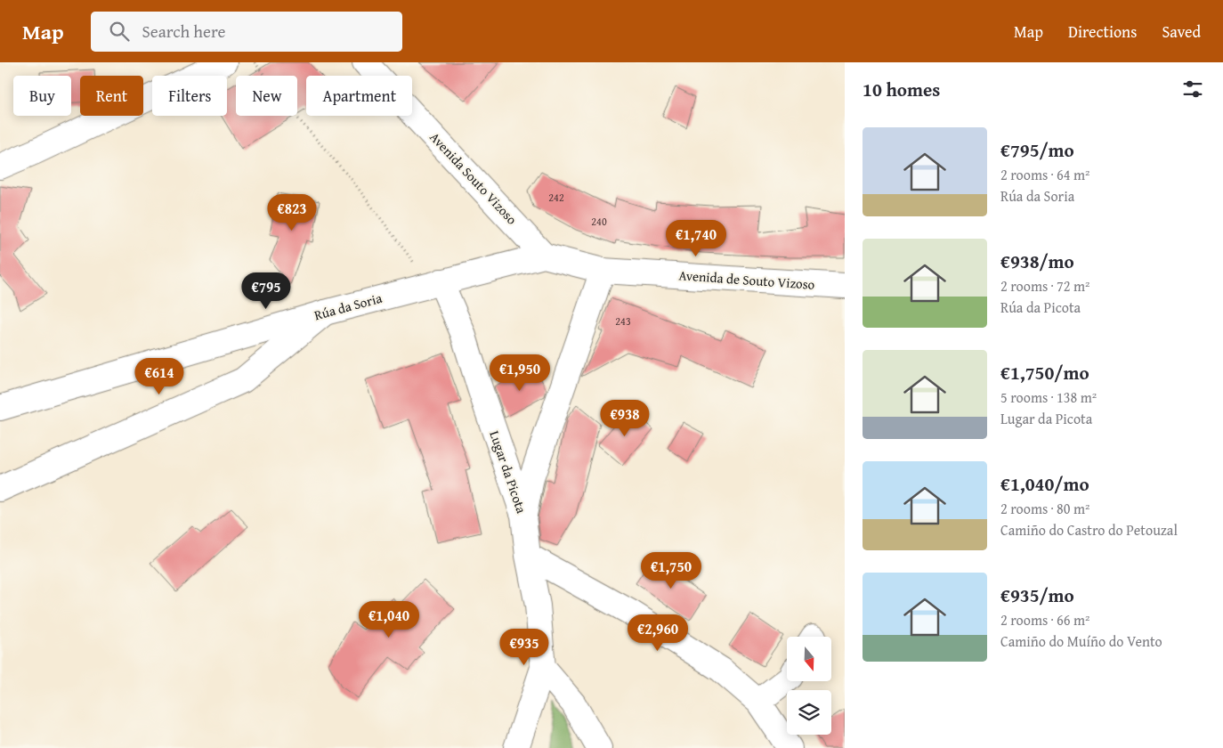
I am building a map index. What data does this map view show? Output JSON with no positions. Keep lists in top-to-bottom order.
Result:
{
  "streets": {
    "street": [
      "Avenida Souto Vizoso",
      "Avenida de Souto Vizoso",
      "Rúa da Soria",
      "Lugar da Picota"
    ]
  },
  "crossings": [
    ["Avenida Souto Vizoso", "Avenida de Souto Vizoso"],
    ["Avenida Souto Vizoso", "Rúa da Soria"],
    ["Avenida de Souto Vizoso", "Rúa da Soria"],
    ["Rúa da Soria", "Lugar da Picota"]
  ],
  "house_numbers": ["242", "240", "243"],
  "north": "bottom",
  "page": {
    "header": "Map",
    "search": "Search here",
    "nav": ["Map", "Directions", "Saved"],
    "heading": "10 homes",
    "chip": [
      "Buy",
      "Rent",
      "Filters",
      "New",
      "Apartment"
    ],
    "list": [
      {
        "name": "€795/mo",
        "note": "2 rooms · 64 m² · Rúa da Soria"
      },
      {
        "name": "€938/mo",
        "note": "2 rooms · 72 m² · Rúa da Picota"
      },
      {
        "name": "€1,750/mo",
        "note": "5 rooms · 138 m² · Lugar da Picota"
      },
      {
        "name": "€1,040/mo",
        "note": "2 rooms · 80 m² · Camiño do Castro do Petouzal"
      },
      {
        "name": "€935/mo",
        "note": "2 rooms · 66 m² · Camiño do Muíño do Vento"
      }
    ],
    "price": [
      "€823",
      "€1,740",
      "€795",
      "€1,950",
      "€614",
      "€938",
      "€1,750",
      "€1,040",
      "€2,960",
      "€935"
    ]
  }
}
